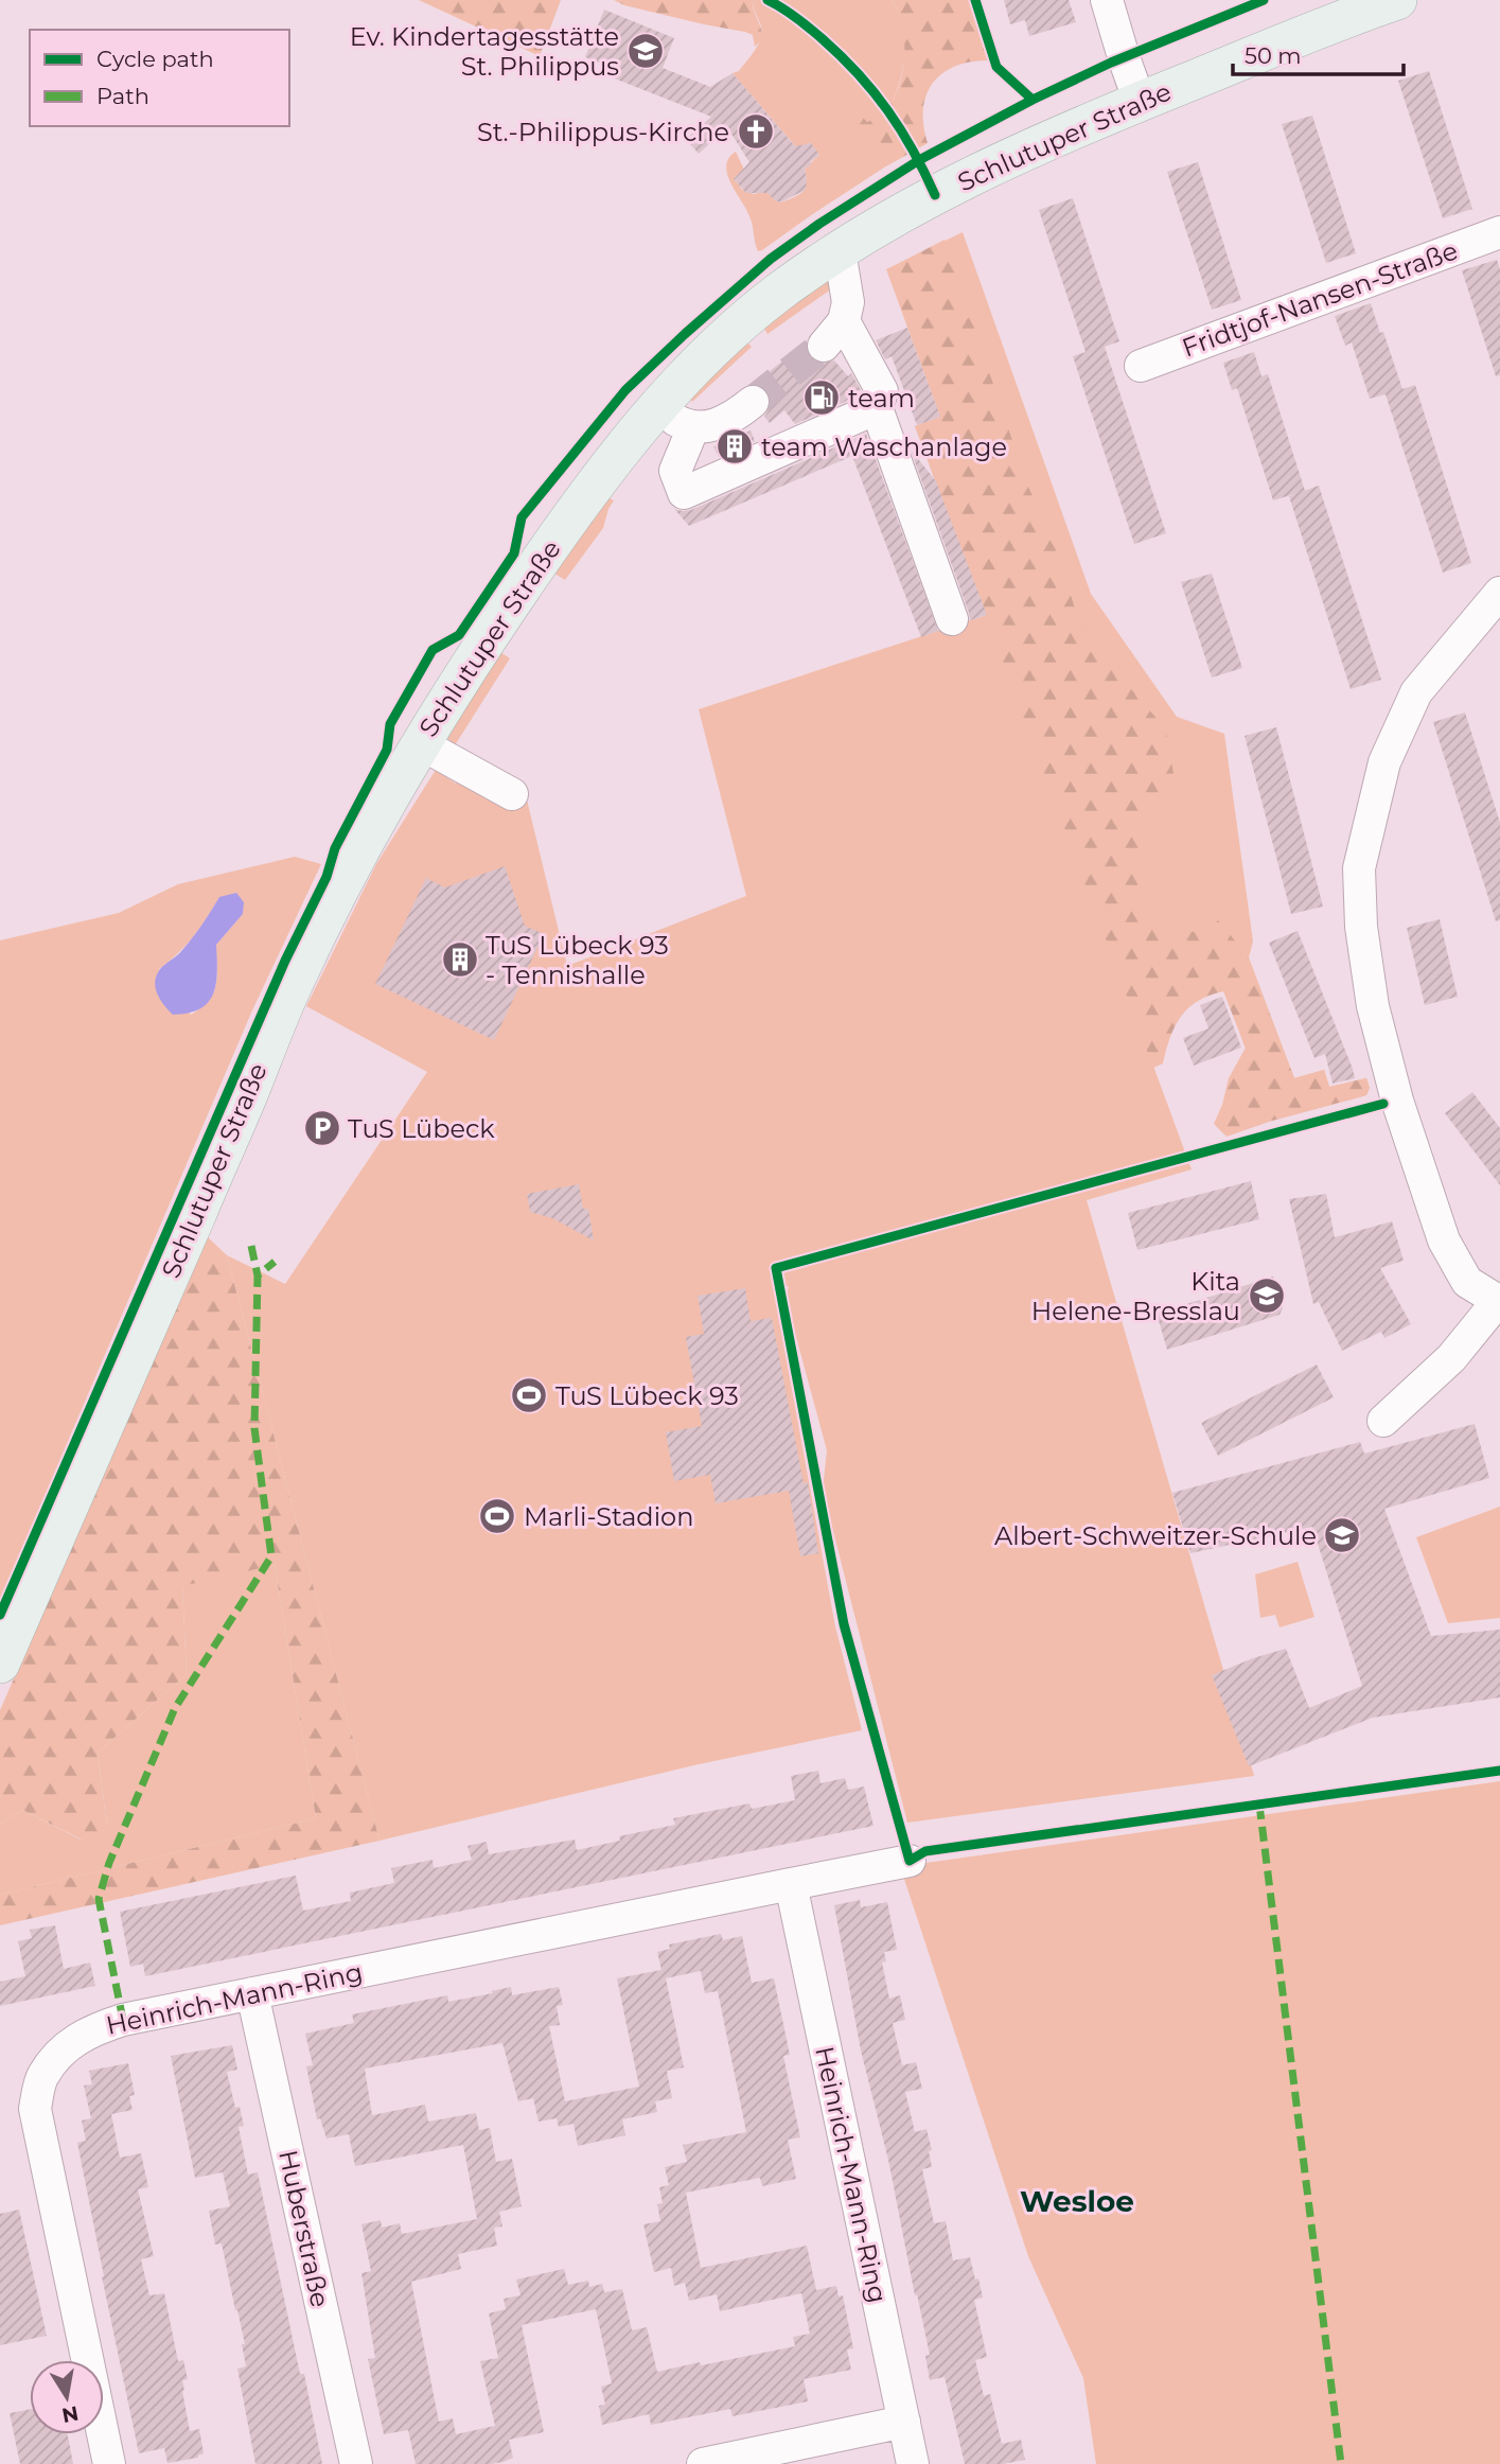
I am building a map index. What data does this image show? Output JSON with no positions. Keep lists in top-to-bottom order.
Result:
{
  "streets": {
    "main road": ["Schlutuper Straße"],
    "street": ["Fridtjof-Nansen-Straße", "Heinrich-Mann-Ring", "Huberstraße"]
  },
  "crossings": [
    ["Heinrich-Mann-Ring", "Huberstraße"]
  ],
  "districts": ["Wesloe"],
  "places": {
    "school or university": ["Ev. Kindertagesstätte St. Philippus", "Kita Helene-Bresslau", "Albert-Schweitzer-Schule"],
    "church": ["St.-Philippus-Kirche"],
    "fuel station": ["team"],
    "building": ["team Waschanlage", "TuS Lübeck 93 - Tennishalle"],
    "parking": ["TuS Lübeck"],
    "sports": ["TuS Lübeck 93", "Marli-Stadion"]
  },
  "legend": ["Cycle path", "Path"],
  "scale_bar": "50 m",
  "north": "bottom"
}
